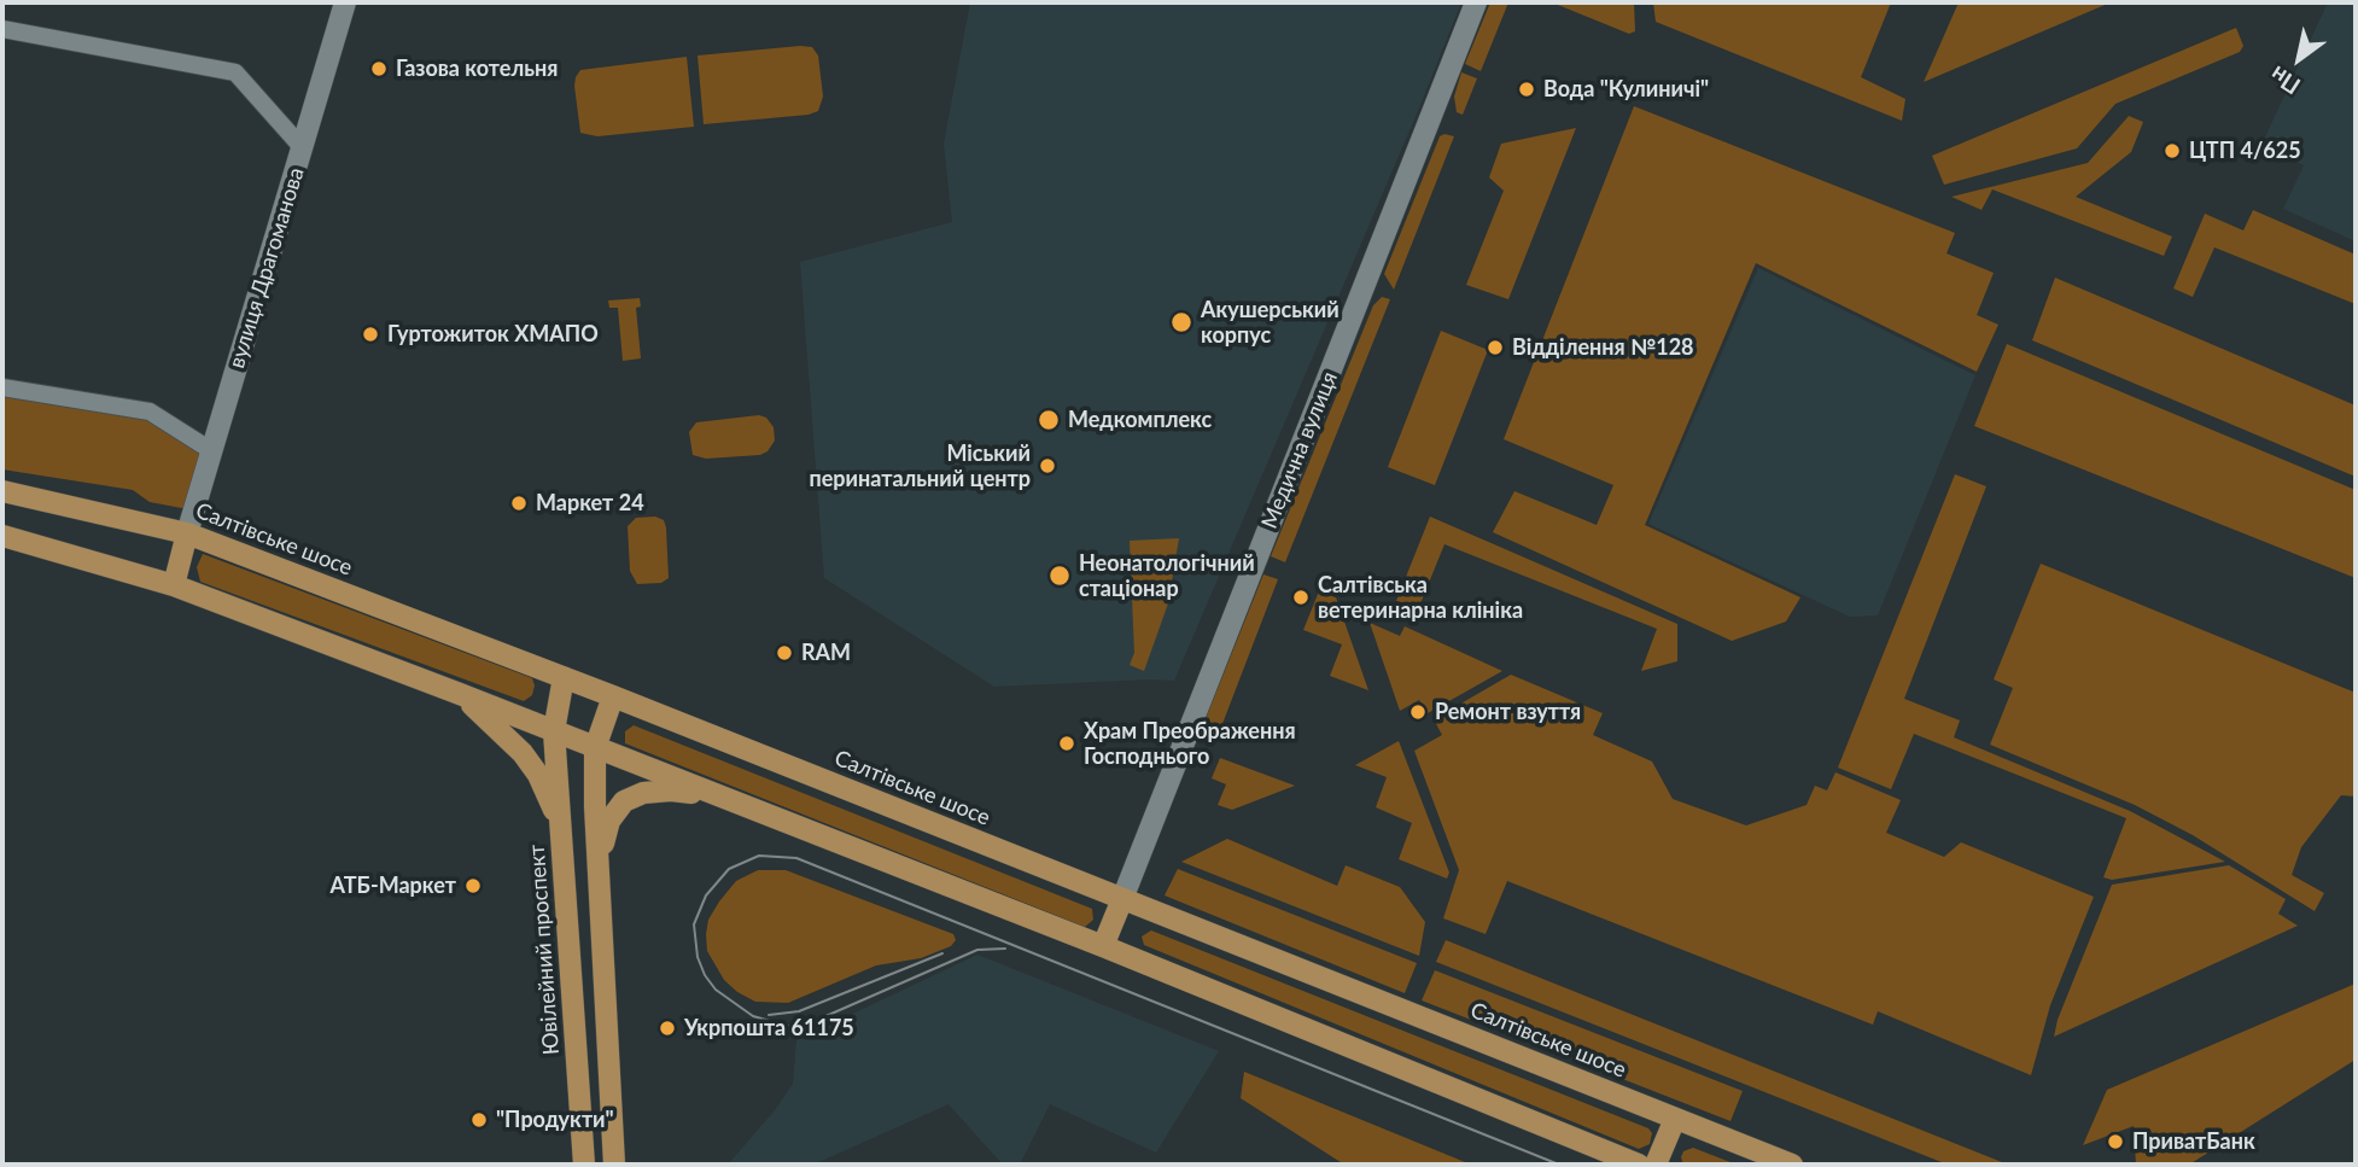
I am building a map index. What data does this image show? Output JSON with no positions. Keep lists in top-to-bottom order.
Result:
{
  "streets": {
    "main road": ["Салтівське шосе", "Ювілейний проспект"],
    "street": ["вулиця Драгоманова", "Медична вулиця"]
  },
  "crossings": [
    ["вулиця Драгоманова", "Салтівське шосе"],
    ["Медична вулиця", "Салтівське шосе"],
    ["Салтівське шосе", "Ювілейний проспект"]
  ],
  "places": [
    "Газова котельня",
    "Вода \"Кулиничі\"",
    "ЦТП 4/625",
    "Акушерський корпус",
    "Гуртожиток ХМАПО",
    "Відділення №128",
    "Медкомплекс",
    "Міський перинатальний центр",
    "Маркет 24",
    "Неонатологічний стаціонар",
    "Салтівська ветеринарна клініка",
    "RAM",
    "Ремонт взуття",
    "Храм Преображення Господнього",
    "АТБ-Маркет",
    "Укрпошта 61175",
    "\"Продукти\"",
    "ПриватБанк"
  ],
  "north": "bottom left"
}
